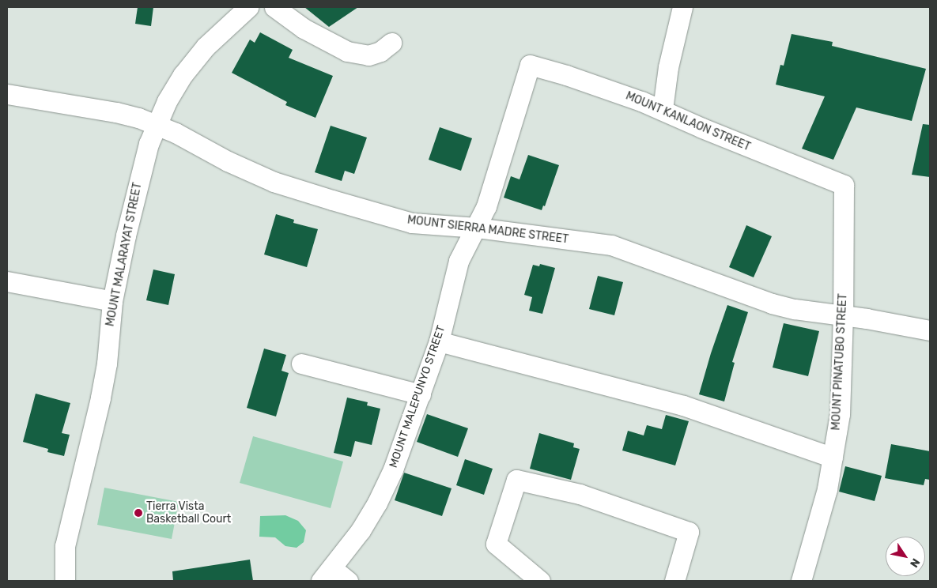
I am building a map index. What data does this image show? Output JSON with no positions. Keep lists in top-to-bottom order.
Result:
{
  "streets": {
    "street": [
      "MOUNT KANLAON STREET",
      "MOUNT SIERRA MADRE STREET",
      "MOUNT MALARAYAT STREET",
      "MOUNT PINATUBO STREET",
      "MOUNT MALEPUNYO STREET"
    ]
  },
  "crossings": [
    ["MOUNT KANLAON STREET", "MOUNT PINATUBO STREET"],
    ["MOUNT KANLAON STREET", "MOUNT MALEPUNYO STREET"],
    ["MOUNT SIERRA MADRE STREET", "MOUNT MALARAYAT STREET"],
    ["MOUNT SIERRA MADRE STREET", "MOUNT PINATUBO STREET"],
    ["MOUNT SIERRA MADRE STREET", "MOUNT MALEPUNYO STREET"]
  ],
  "places": ["Tierra Vista Basketball Court"],
  "north": "bottom right"
}
